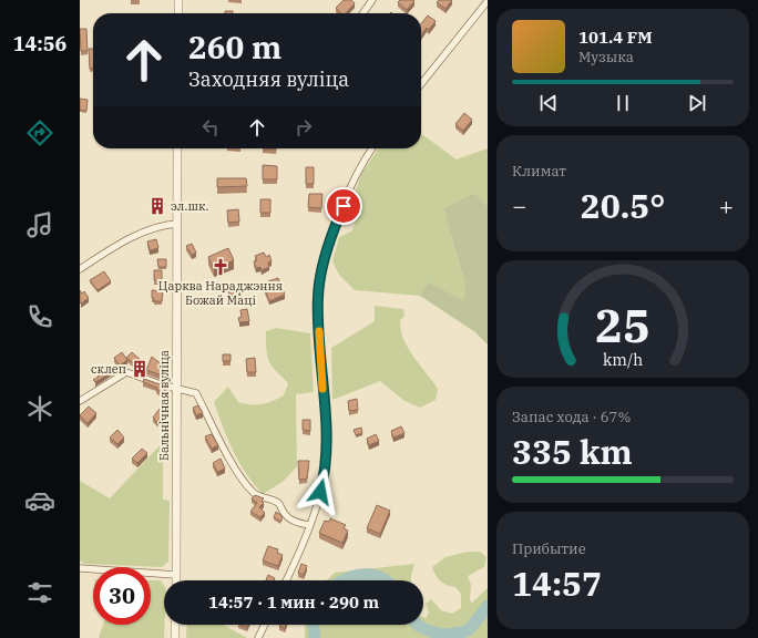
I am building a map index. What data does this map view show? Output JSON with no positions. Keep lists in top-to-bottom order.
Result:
{
  "streets": {
    "street": ["Бальнічная вуліца"]
  },
  "places": {
    "building": ["эл.шк.", "склеп"],
    "church": ["Царква Нараджэння Божай Маці"]
  },
  "page": {
    "tabs": "14:56",
    "turn": ["260 m", "Заходняя вуліца"],
    "song": ["101.4 FM", "Музыка"],
    "tile": [
      "Климат",
      ["Запас хода · 67%", "335 km"],
      ["Прибытие", "14:57"]
    ],
    "heat": ["−", "20.5°", "+"],
    "limit": "30",
    "trip": "14:57 · 1 мин · 290 m",
    "gauge": ["25", "km/h"]
  }
}
